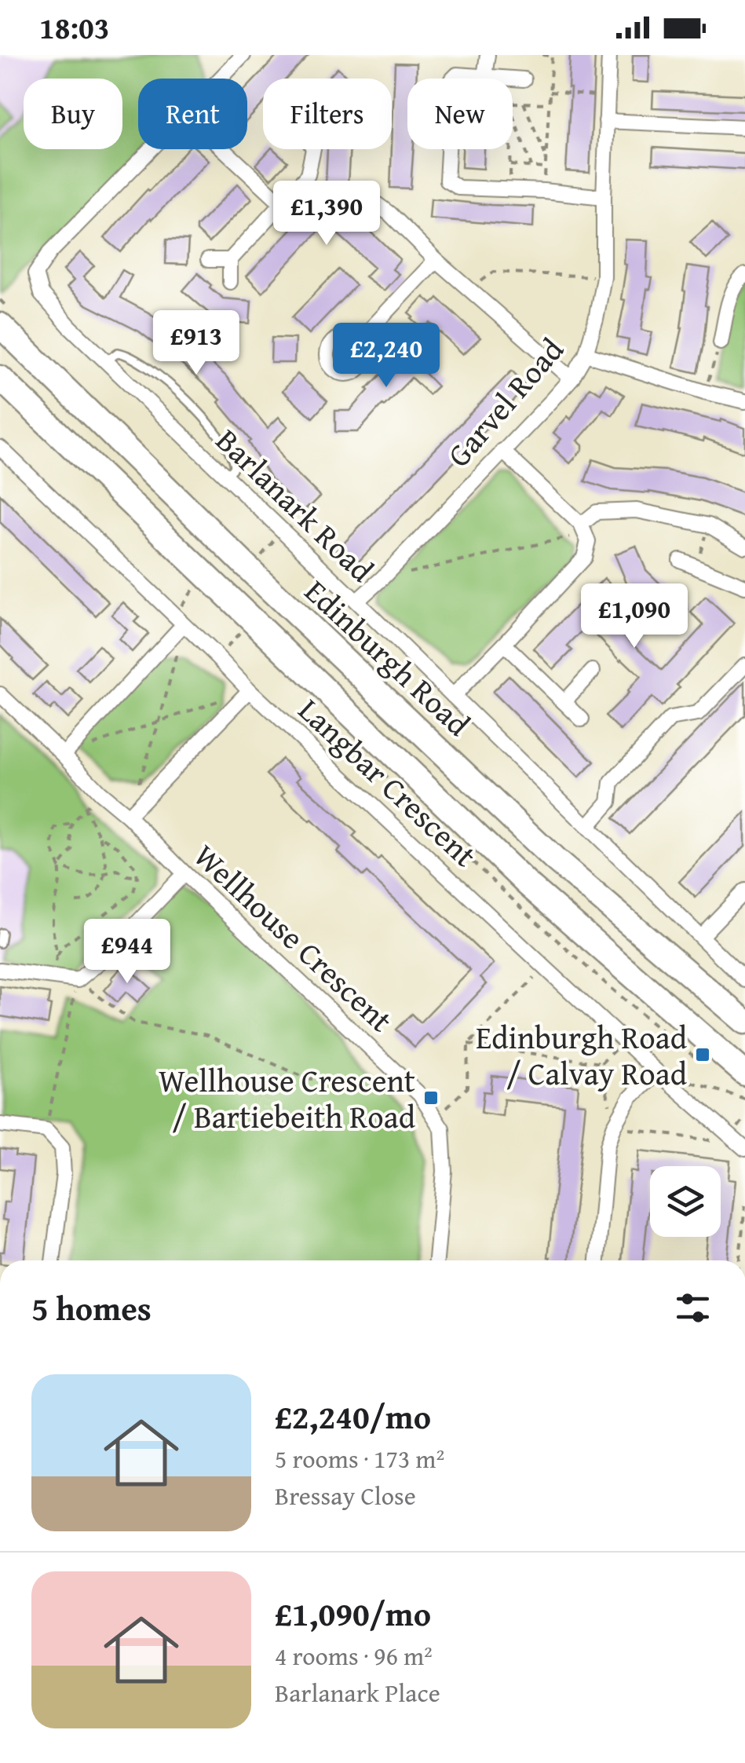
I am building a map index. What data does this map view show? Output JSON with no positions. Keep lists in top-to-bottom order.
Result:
{
  "streets": {
    "main road": ["Edinburgh Road"],
    "street": [
      "Garvel Road",
      "Barlanark Road",
      "Langbar Crescent",
      "Wellhouse Crescent"
    ]
  },
  "crossings": [
    ["Garvel Road", "Barlanark Road"]
  ],
  "places": {
    "transit": ["Edinburgh Road / Calvay Road", "Wellhouse Crescent / Bartiebeith Road"]
  },
  "page": {
    "status": "18:03",
    "chip": [
      "Buy",
      "Rent",
      "Filters",
      "New"
    ],
    "price": [
      "£1,390",
      "£913",
      "£2,240",
      "£1,090",
      "£944"
    ],
    "heading": "5 homes",
    "list": [
      {
        "name": "£2,240/mo",
        "note": "5 rooms · 173 m² · Bressay Close"
      },
      {
        "name": "£1,090/mo",
        "note": "4 rooms · 96 m² · Barlanark Place"
      }
    ]
  }
}
